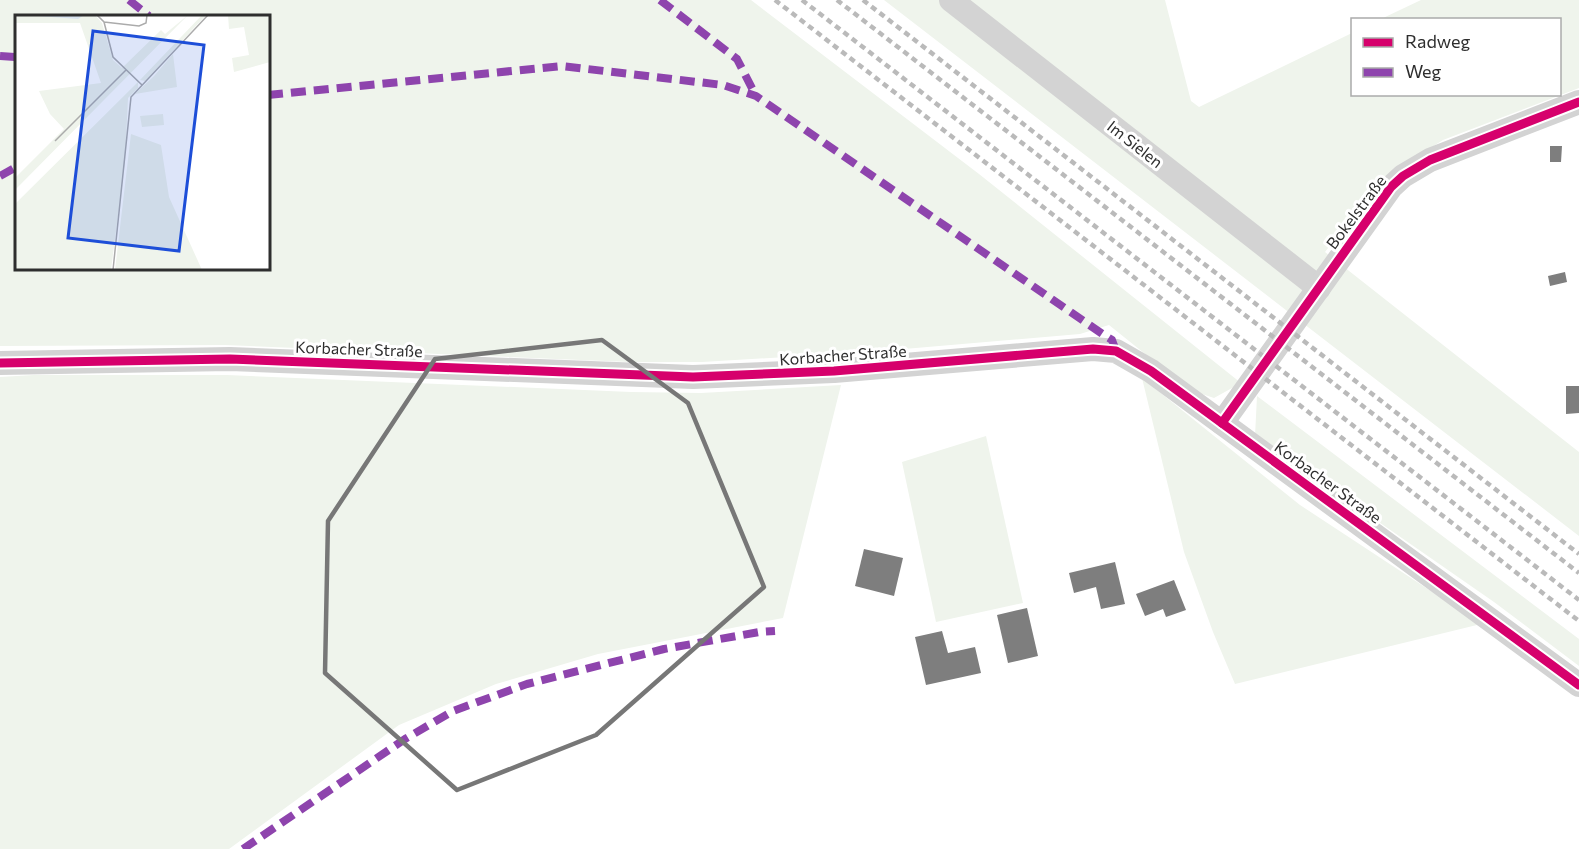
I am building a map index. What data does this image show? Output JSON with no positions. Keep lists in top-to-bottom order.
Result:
{
  "streets": {
    "street": ["Im Sielen", "Bokelstraße", "Korbacher Straße"]
  },
  "crossings": [
    ["Im Sielen", "Bokelstraße"],
    ["Bokelstraße", "Korbacher Straße"]
  ],
  "legend": ["Radweg", "Weg"]
}
